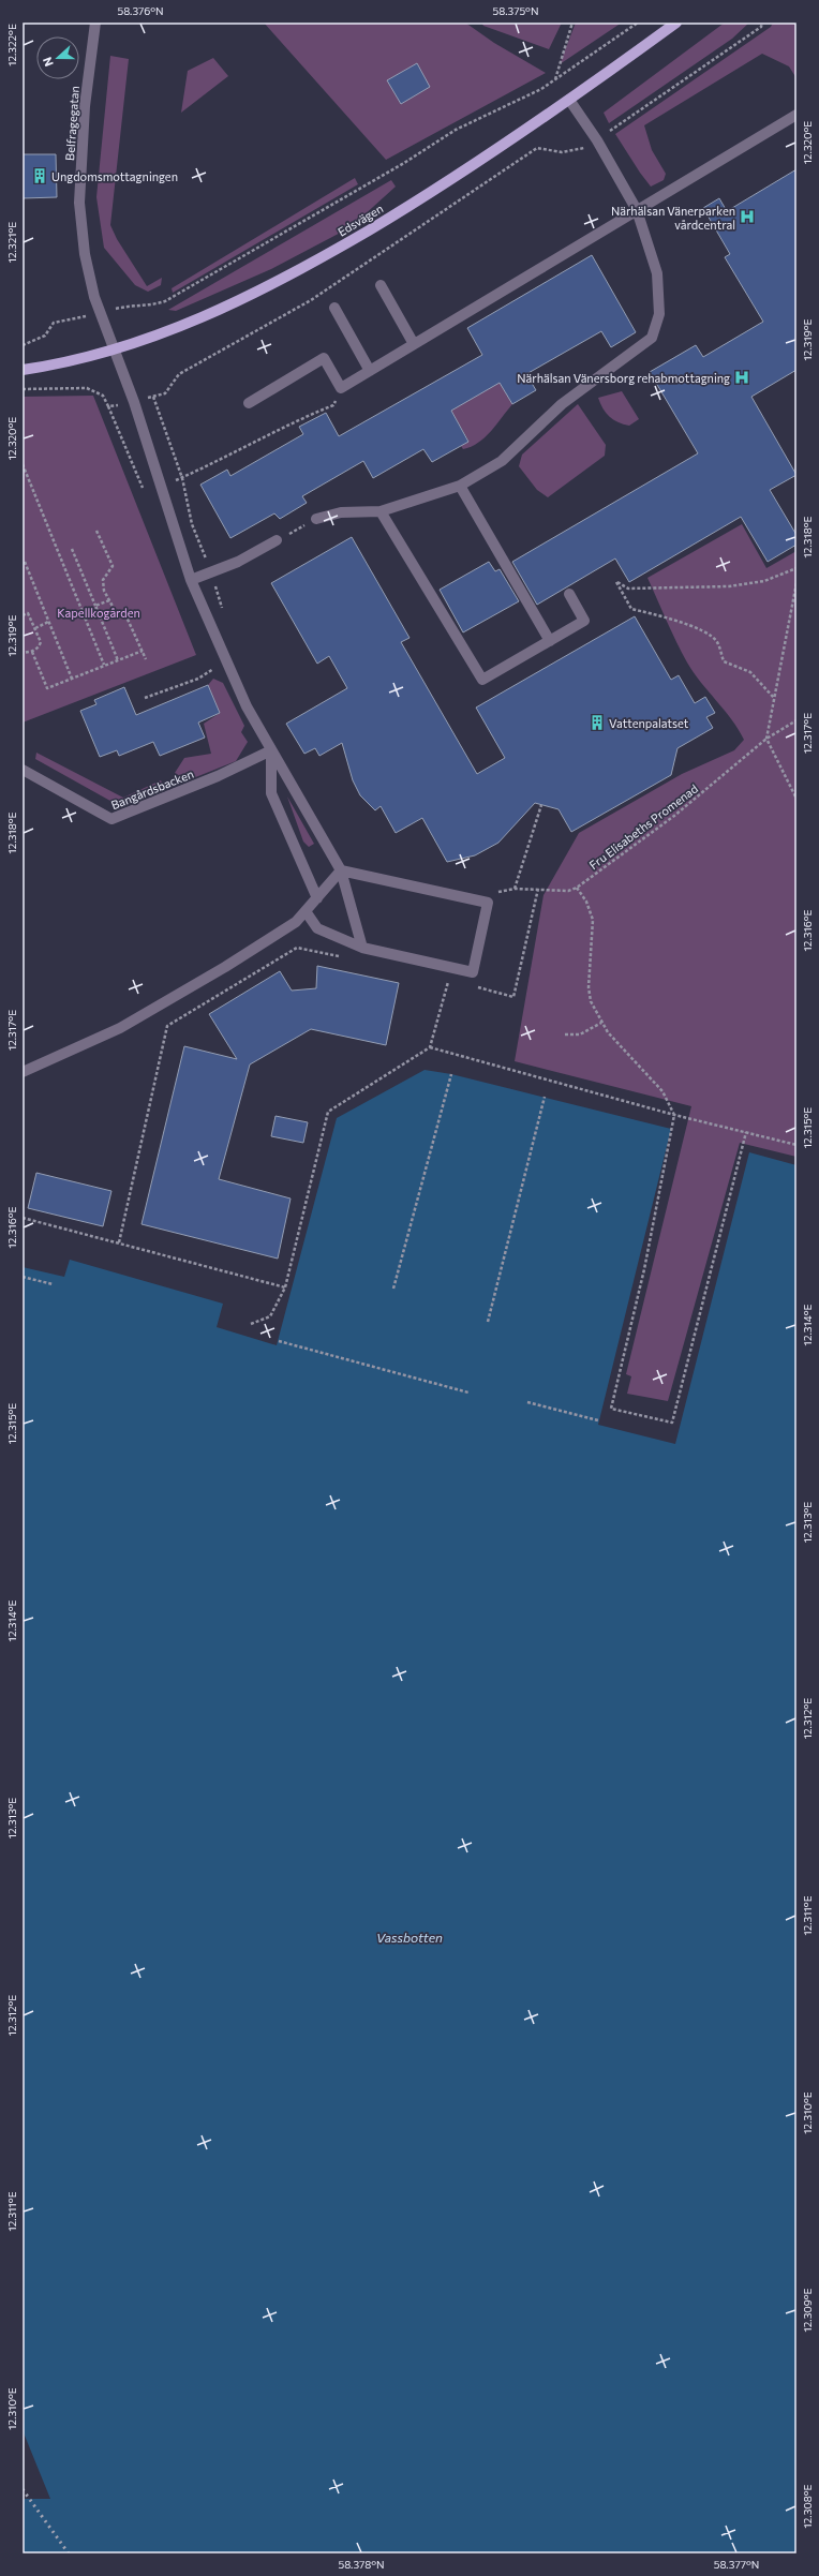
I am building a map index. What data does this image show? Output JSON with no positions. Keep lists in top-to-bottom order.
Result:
{
  "streets": {
    "main road": ["Edsvägen"],
    "street": ["Belfragegatan", "Bangårdsbacken"],
    "path": ["Fru Elisabeths Promenad"]
  },
  "crossings": [
    ["Belfragegatan", "Edsvägen"],
    ["Belfragegatan", "Bangårdsbacken"]
  ],
  "water": ["Vassbotten"],
  "parks": ["Kapellkogården"],
  "places": {
    "building": ["Ungdomsmottagningen", "Vattenpalatset"],
    "hospital": ["Närhälsan Vänerparken vårdcentral", "Närhälsan Vänersborg rehabmottagning"]
  },
  "north": "left",
  "coordinates": [
    "58.376°N",
    "58.375°N",
    "12.322°E",
    "12.320°E",
    "12.321°E",
    "12.319°E",
    "12.318°E",
    "12.317°E",
    "12.316°E",
    "12.315°E",
    "12.314°E",
    "12.313°E",
    "12.312°E",
    "12.311°E",
    "12.310°E",
    "12.309°E",
    "12.308°E",
    "58.378°N",
    "58.377°N"
  ]
}
